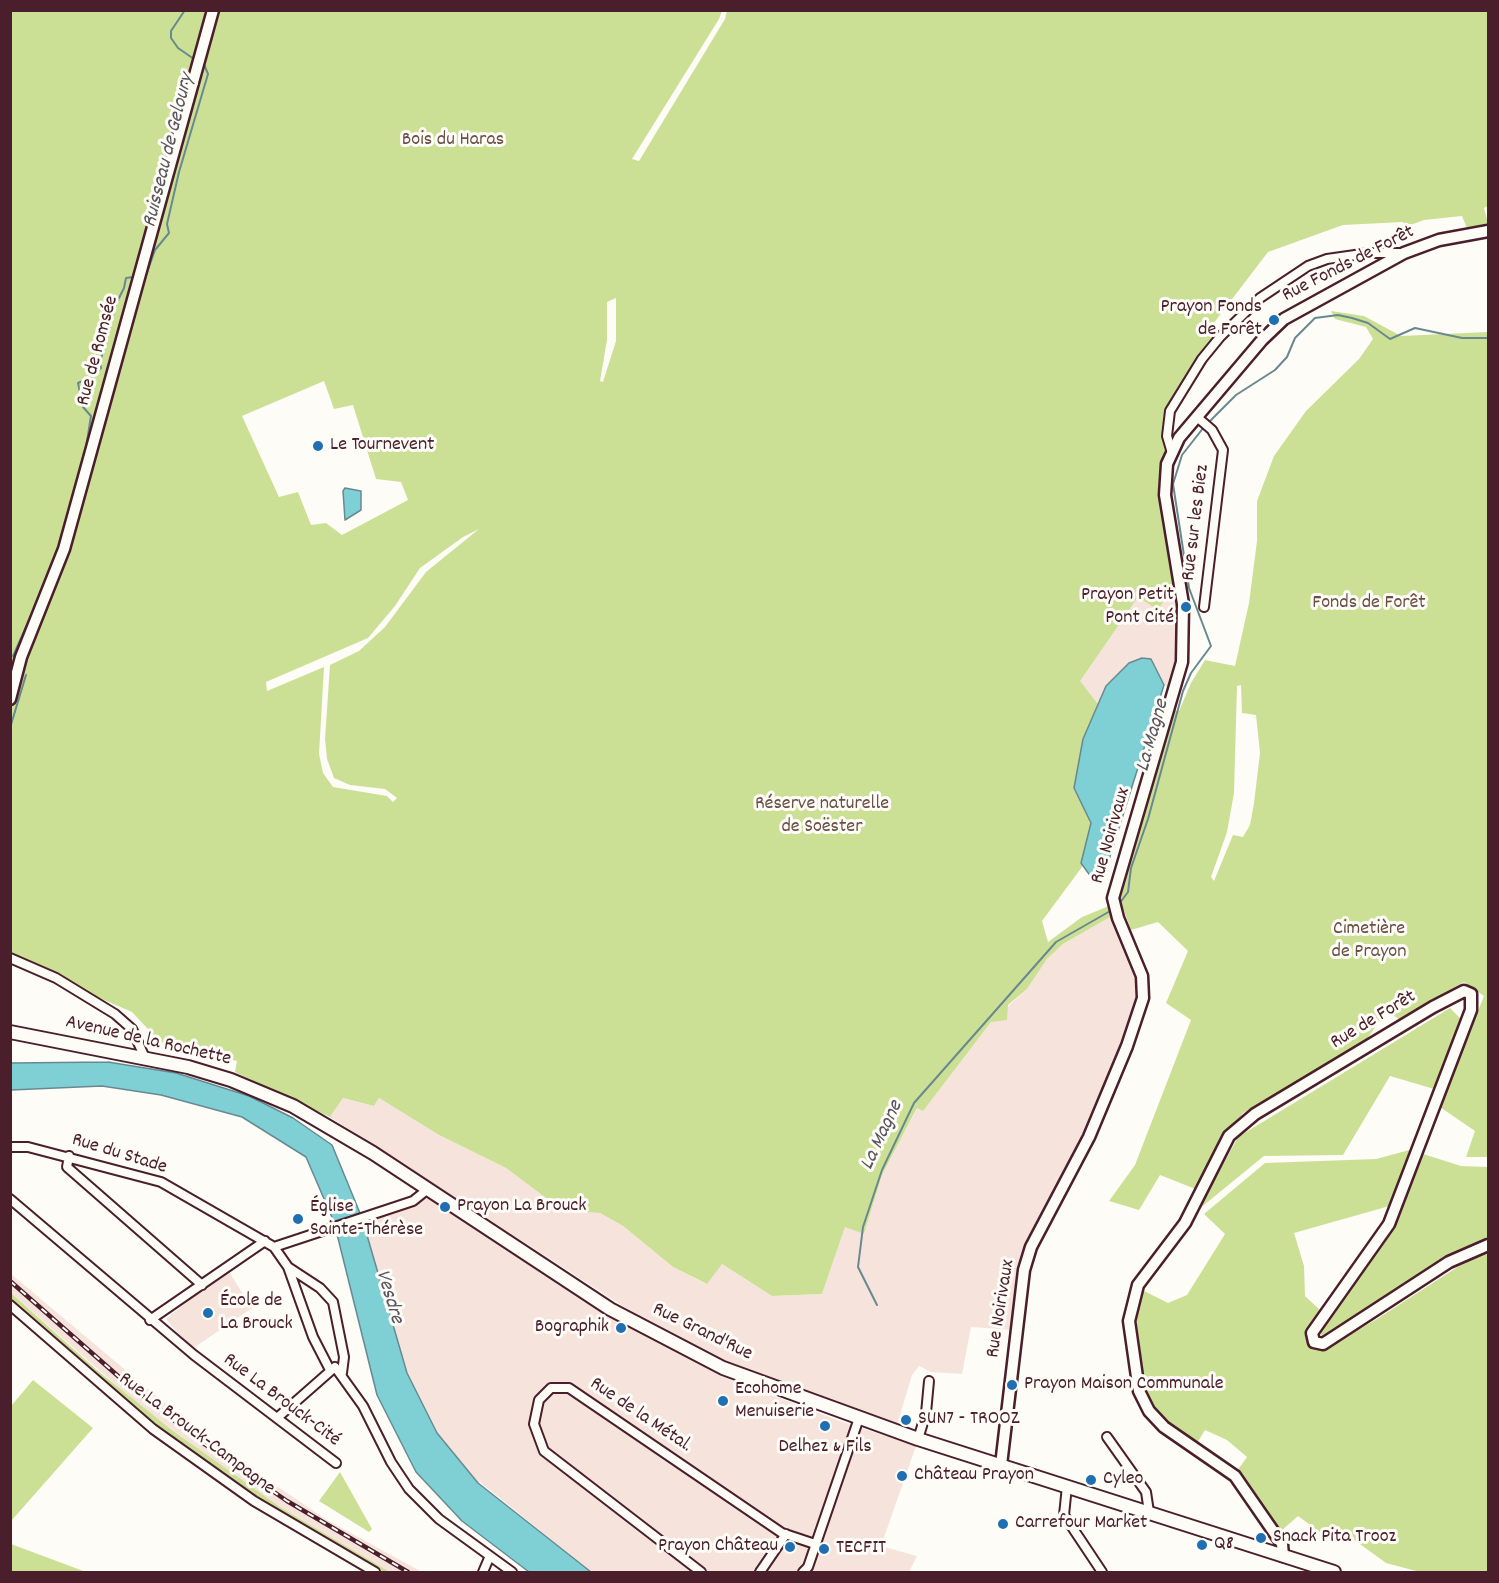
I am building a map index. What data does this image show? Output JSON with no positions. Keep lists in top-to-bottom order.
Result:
{
  "streets": {
    "main road": ["Avenue de la Rochette", "Rue Grand'Rue"],
    "street": [
      "Rue Fonds de Forêt",
      "Rue de Romsée",
      "Rue sur les Biez",
      "Rue Noirivaux",
      "Rue de Forêt",
      "Rue du Stade",
      "Rue La Brouck-Cité",
      "Rue de la Métal.",
      "Rue La Brouck-Campagne"
    ]
  },
  "crossings": [
    ["Rue Fonds de Forêt", "Rue sur les Biez"],
    ["Rue Fonds de Forêt", "Rue Noirivaux"],
    ["Rue sur les Biez", "Rue Noirivaux"],
    ["Rue Noirivaux", "Rue Grand'Rue"],
    ["Rue de Forêt", "Rue Grand'Rue"],
    ["Avenue de la Rochette", "Rue Grand'Rue"]
  ],
  "water": ["Ruisseau de Geloury", "La Magne", "Vesdre"],
  "parks": [
    "Bois du Haras",
    "Fonds de Forêt",
    "Réserve naturelle de Soëster",
    "Cimetière de Prayon"
  ],
  "places": [
    "Prayon Fonds de Forêt",
    "Le Tournevent",
    "Prayon Petit Pont Cité",
    "Prayon La Brouck",
    "Église Sainte-Thérèse",
    "École de La Brouck",
    "Bographik",
    "Prayon Maison Communale",
    "Ecohome Menuiserie",
    "SUN7 - TROOZ",
    "Delhez & Fils",
    "Château Prayon",
    "Cyleo",
    "Carrefour Market",
    "Snack Pita Trooz",
    "Q8",
    "Prayon Château",
    "TECFIT"
  ]
}
